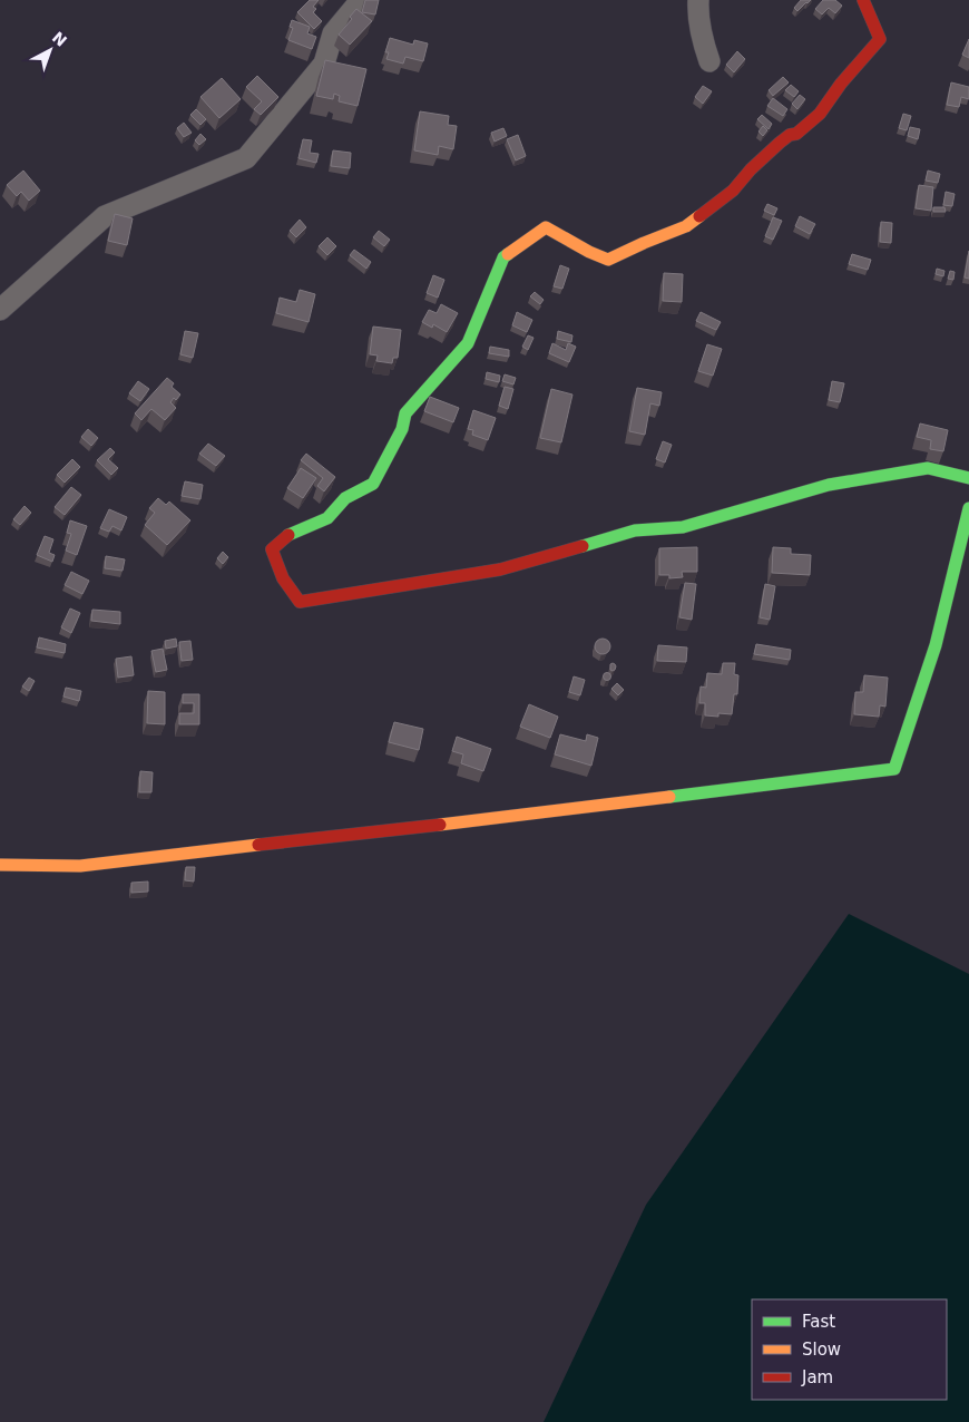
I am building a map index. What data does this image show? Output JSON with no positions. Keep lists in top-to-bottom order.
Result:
{
  "legend": ["Fast", "Slow", "Jam"],
  "north": "top right"
}
